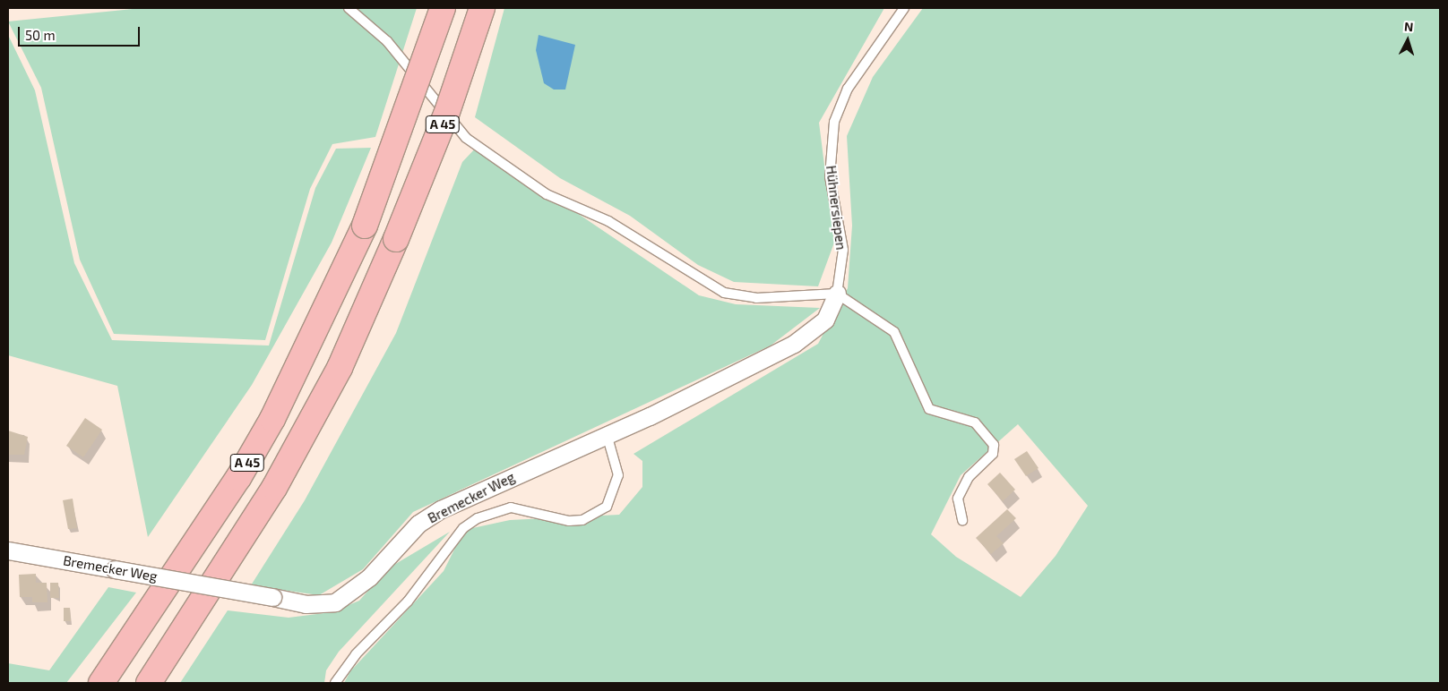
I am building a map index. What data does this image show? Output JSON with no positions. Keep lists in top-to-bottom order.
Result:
{
  "streets": {
    "highway": ["A 45"],
    "street": ["Bremecker Weg"],
    "lane": ["Hühnersiepen"]
  },
  "crossings": [
    ["Hühnersiepen", "Bremecker Weg"]
  ],
  "scale_bar": "50 m",
  "north": "top"
}
